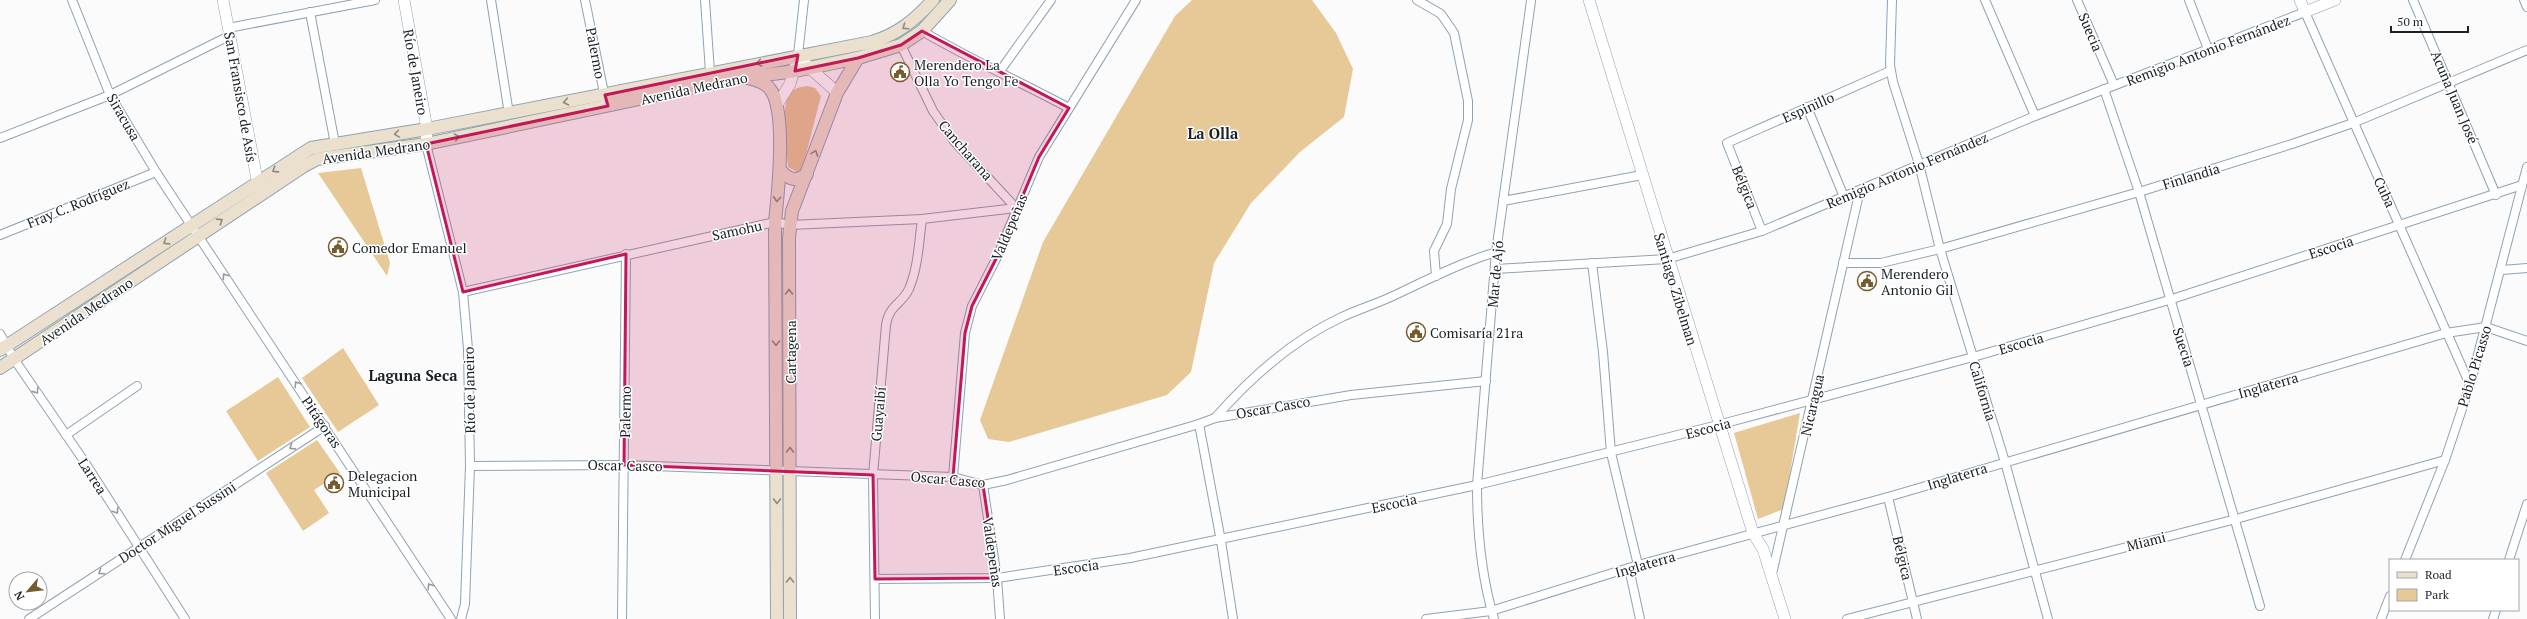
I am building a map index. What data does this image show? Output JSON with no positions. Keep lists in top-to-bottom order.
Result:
{
  "streets": {
    "main road": ["Avenida Medrano", "Cartagena"],
    "street": [
      "Suecia",
      "Remigio Antonio Fernández",
      "Palermo",
      "Río de Janeiro",
      "San Fransisco de Asís",
      "Acuña Juan José",
      "Espinillo",
      "Siracusa",
      "Cancharana",
      "Finlandia",
      "Bélgica",
      "Cuba",
      "Fray C. Rodríguez",
      "Valdepeñas",
      "Samohu",
      "Escocia",
      "Mar de Ajó",
      "Santiago Zibelman",
      "Pablo Picasso",
      "Inglaterra",
      "California",
      "Nicaragua",
      "Oscar Casco",
      "Guayaibí",
      "Pitágoras",
      "Larrea",
      "Doctor Miguel Sussini",
      "Miami"
    ]
  },
  "crossings": [
    ["Suecia", "Remigio Antonio Fernández"],
    ["Suecia", "Finlandia"],
    ["Suecia", "Escocia"],
    ["Suecia", "Inglaterra"],
    ["Suecia", "Miami"],
    ["Remigio Antonio Fernández", "Bélgica"],
    ["Remigio Antonio Fernández", "Cuba"],
    ["Remigio Antonio Fernández", "Mar de Ajó"],
    ["Remigio Antonio Fernández", "Santiago Zibelman"],
    ["Remigio Antonio Fernández", "California"],
    ["Remigio Antonio Fernández", "Nicaragua"],
    ["Palermo", "Avenida Medrano"],
    ["Palermo", "Samohu"],
    ["Palermo", "Oscar Casco"],
    ["Río de Janeiro", "Avenida Medrano"],
    ["Río de Janeiro", "Samohu"],
    ["Río de Janeiro", "Oscar Casco"],
    ["Avenida Medrano", "San Fransisco de Asís"],
    ["Avenida Medrano", "Siracusa"],
    ["Avenida Medrano", "Cancharana"],
    ["Avenida Medrano", "Cartagena"],
    ["Avenida Medrano", "Pitágoras"],
    ["Avenida Medrano", "Larrea"],
    ["Acuña Juan José", "Finlandia"],
    ["Acuña Juan José", "Escocia"],
    ["Espinillo", "Bélgica"],
    ["Siracusa", "Fray C. Rodríguez"],
    ["Siracusa", "Pitágoras"],
    ["Cancharana", "Valdepeñas"],
    ["Cancharana", "Samohu"],
    ["Finlandia", "Cuba"],
    ["Finlandia", "California"],
    ["Finlandia", "Nicaragua"],
    ["Bélgica", "Inglaterra"],
    ["Bélgica", "Miami"],
    ["Cuba", "Escocia"],
    ["Cuba", "Pablo Picasso"],
    ["Cuba", "Inglaterra"],
    ["Valdepeñas", "Samohu"],
    ["Valdepeñas", "Escocia"],
    ["Valdepeñas", "Oscar Casco"],
    ["Samohu", "Cartagena"],
    ["Samohu", "Guayaibí"],
    ["Escocia", "Mar de Ajó"],
    ["Escocia", "Santiago Zibelman"],
    ["Escocia", "Pablo Picasso"],
    ["Escocia", "California"],
    ["Escocia", "Nicaragua"],
    ["Escocia", "Guayaibí"],
    ["Mar de Ajó", "Inglaterra"],
    ["Mar de Ajó", "Oscar Casco"],
    ["Santiago Zibelman", "Inglaterra"],
    ["Santiago Zibelman", "Nicaragua"],
    ["Cartagena", "Oscar Casco"],
    ["Pablo Picasso", "Inglaterra"],
    ["Pablo Picasso", "Miami"],
    ["Inglaterra", "California"],
    ["Inglaterra", "Nicaragua"],
    ["California", "Miami"],
    ["Oscar Casco", "Guayaibí"],
    ["Pitágoras", "Doctor Miguel Sussini"],
    ["Larrea", "Doctor Miguel Sussini"]
  ],
  "one_way": ["Pitágoras", "Larrea", "Doctor Miguel Sussini"],
  "districts": ["La Olla", "Laguna Seca"],
  "places": {
    "public building": [
      "Merendero La Olla Yo Tengo Fe",
      "Comedor Emanuel",
      "Merendero Antonio Gil",
      "Comisaría 21ra",
      "Delegacion Municipal"
    ]
  },
  "legend": ["Road", "Park"],
  "scale_bar": "50 m",
  "north": "bottom left"
}
